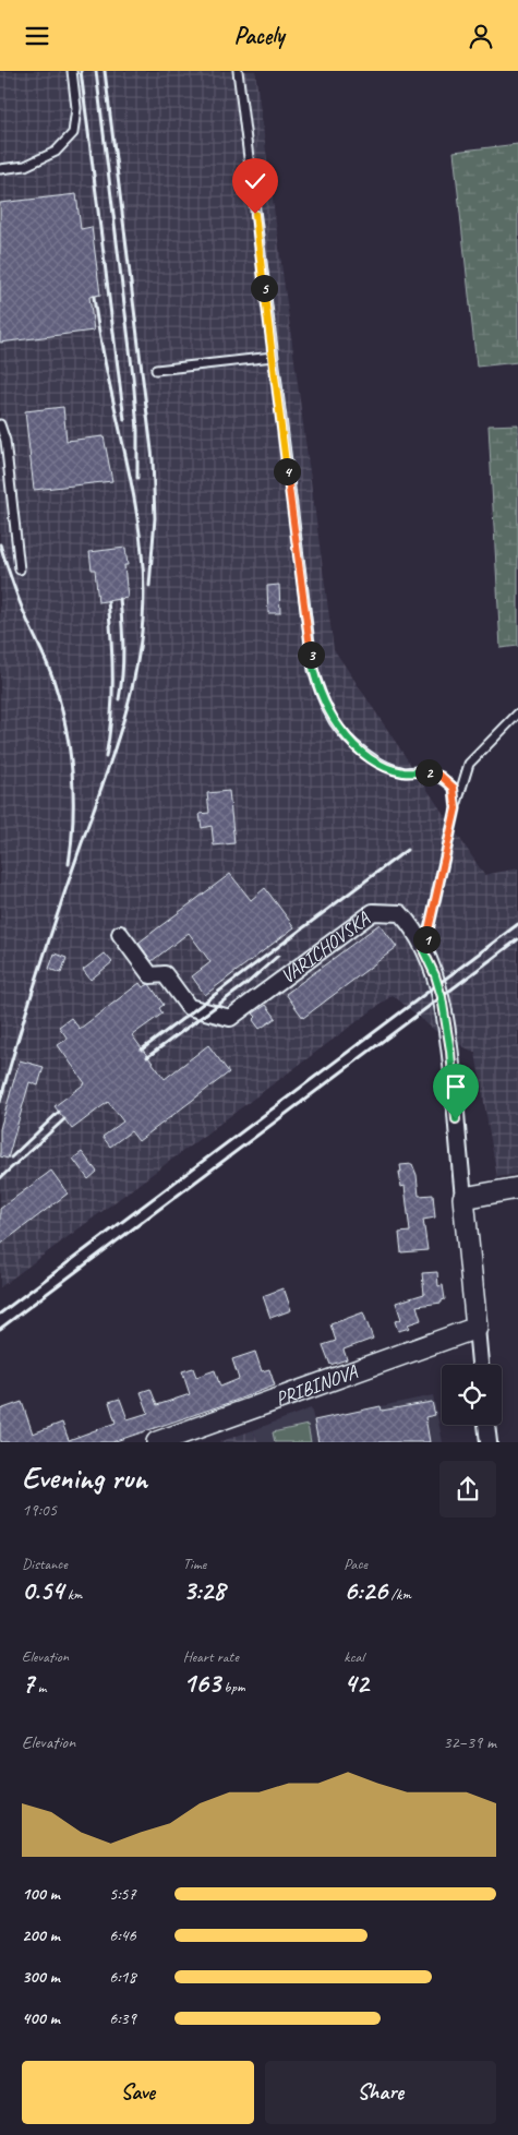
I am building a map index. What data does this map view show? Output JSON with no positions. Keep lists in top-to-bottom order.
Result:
{
  "streets": {
    "street": ["VARICHOVSKÁ", "PRIBINOVA"]
  },
  "crossings": [
    ["VARICHOVSKÁ", "PRIBINOVA"]
  ],
  "page": {
    "header": "Pacely",
    "pins": [
      "5",
      "4",
      "3",
      "2",
      "1"
    ],
    "heading": ["Evening run", "19:05"],
    "stats": [
      ["Distance", "0.54 km"],
      ["Time", "3:28"],
      ["Pace", "6:26 /km"],
      ["Elevation", "7 m"],
      ["Heart rate", "163 bpm"],
      ["kcal", "42"]
    ],
    "chart": ["Elevation", "32–39 m"],
    "list": [
      {
        "name": "100 m",
        "note": "5:57"
      },
      {
        "name": "200 m",
        "note": "6:46"
      },
      {
        "name": "300 m",
        "note": "6:18"
      },
      {
        "name": "400 m",
        "note": "6:39"
      }
    ],
    "buttons": ["Save", "Share"]
  }
}
